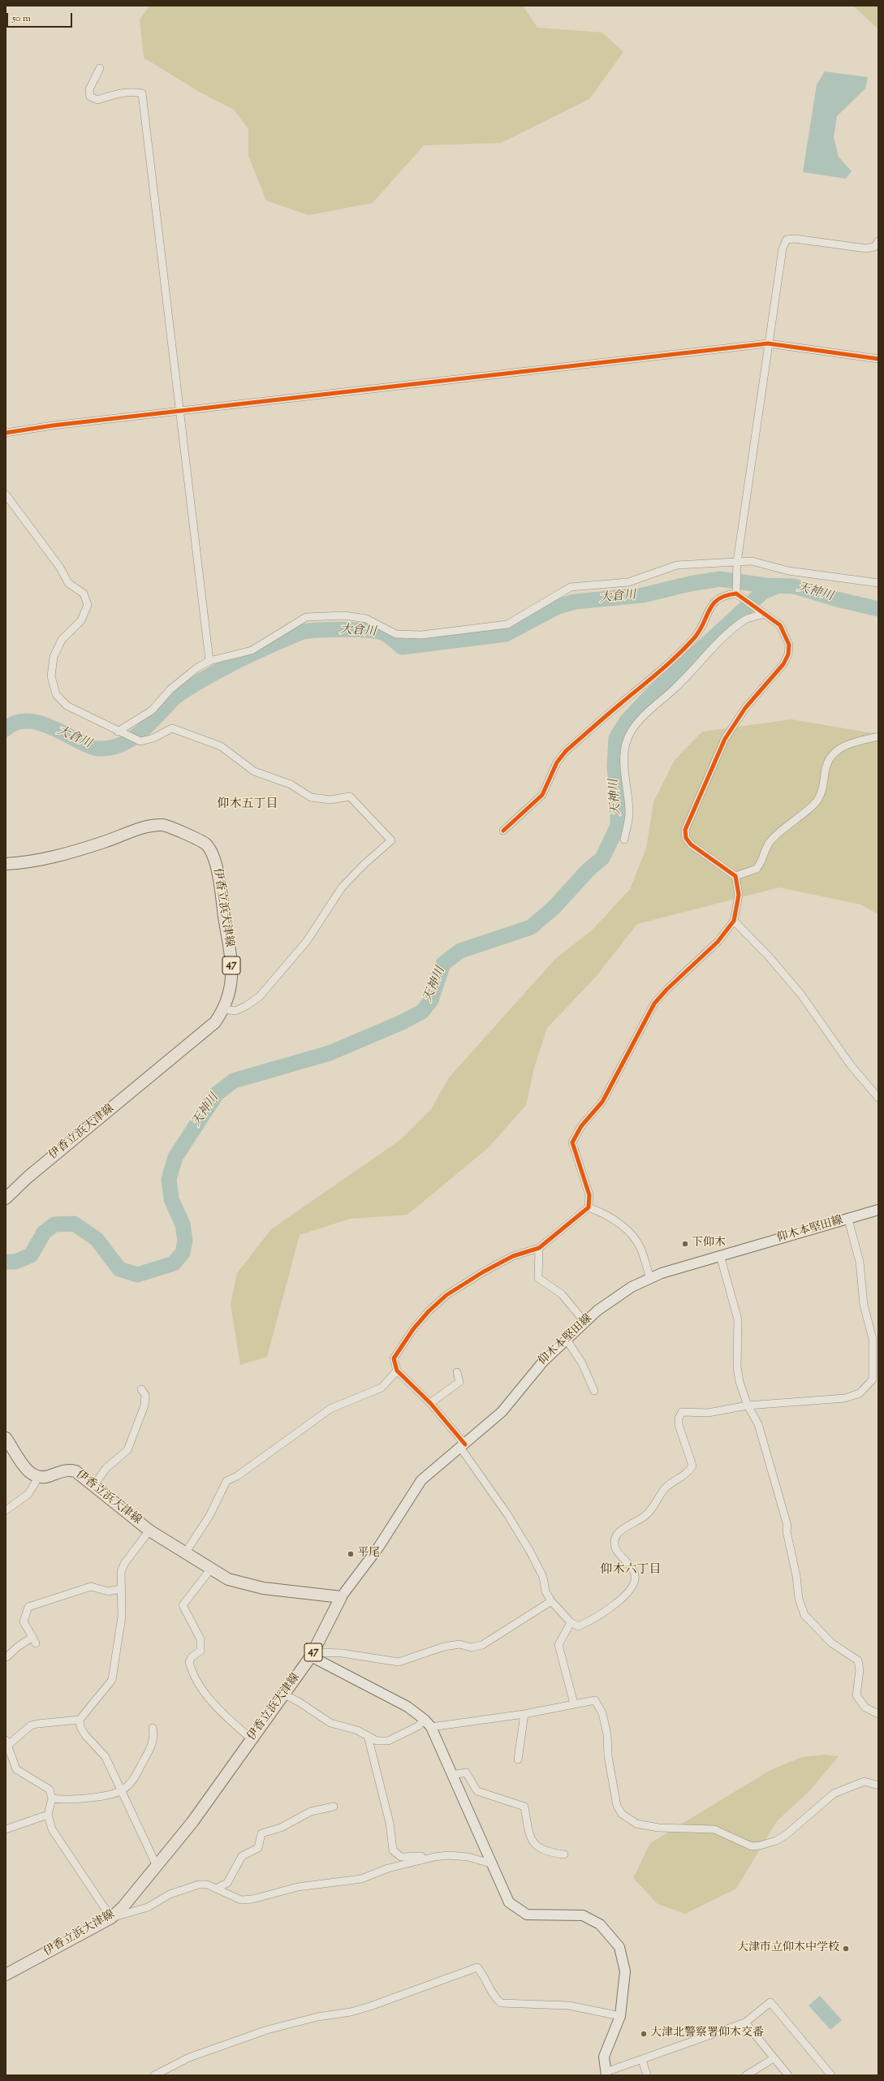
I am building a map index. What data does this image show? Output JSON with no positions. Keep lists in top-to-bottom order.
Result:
{
  "streets": {
    "main road": ["伊香立浜大津線", "47", "仰木本堅田線"]
  },
  "crossings": [
    ["伊香立浜大津線", "仰木本堅田線"]
  ],
  "districts": ["仰木五丁目", "仰木六丁目"],
  "water": ["天神川", "大倉川"],
  "places": [
    "下仰木",
    "平尾",
    "大津市立仰木中学校",
    "大津北警察署仰木交番"
  ],
  "scale_bar": "50 m"
}
